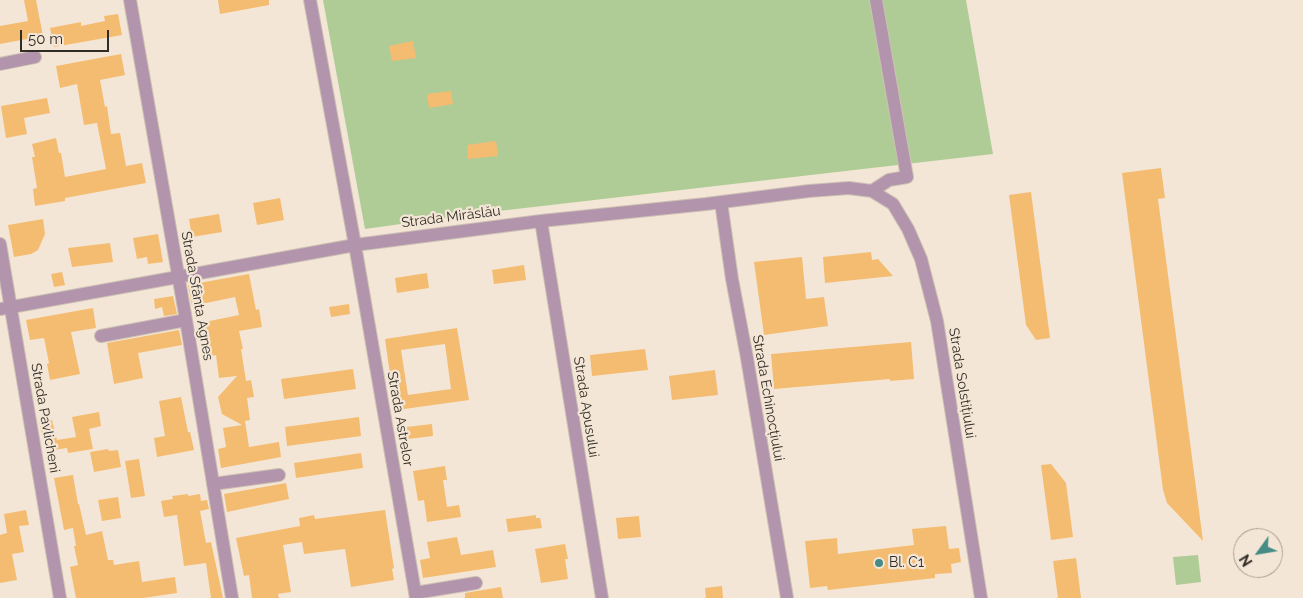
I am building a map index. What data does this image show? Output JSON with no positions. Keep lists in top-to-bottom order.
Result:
{
  "streets": {
    "street": [
      "Strada Mirăslău",
      "Strada Sfânta Agnes",
      "Strada Solstițiului",
      "Strada Echinocțiului",
      "Strada Apusului",
      "Strada Pavlicheni",
      "Strada Astrelor"
    ]
  },
  "crossings": [
    ["Strada Mirăslău", "Strada Sfânta Agnes"],
    ["Strada Mirăslău", "Strada Solstițiului"],
    ["Strada Mirăslău", "Strada Echinocțiului"],
    ["Strada Mirăslău", "Strada Apusului"],
    ["Strada Mirăslău", "Strada Pavlicheni"],
    ["Strada Mirăslău", "Strada Astrelor"]
  ],
  "places": ["Bl. C1"],
  "scale_bar": "50 m",
  "north": "bottom left"
}
